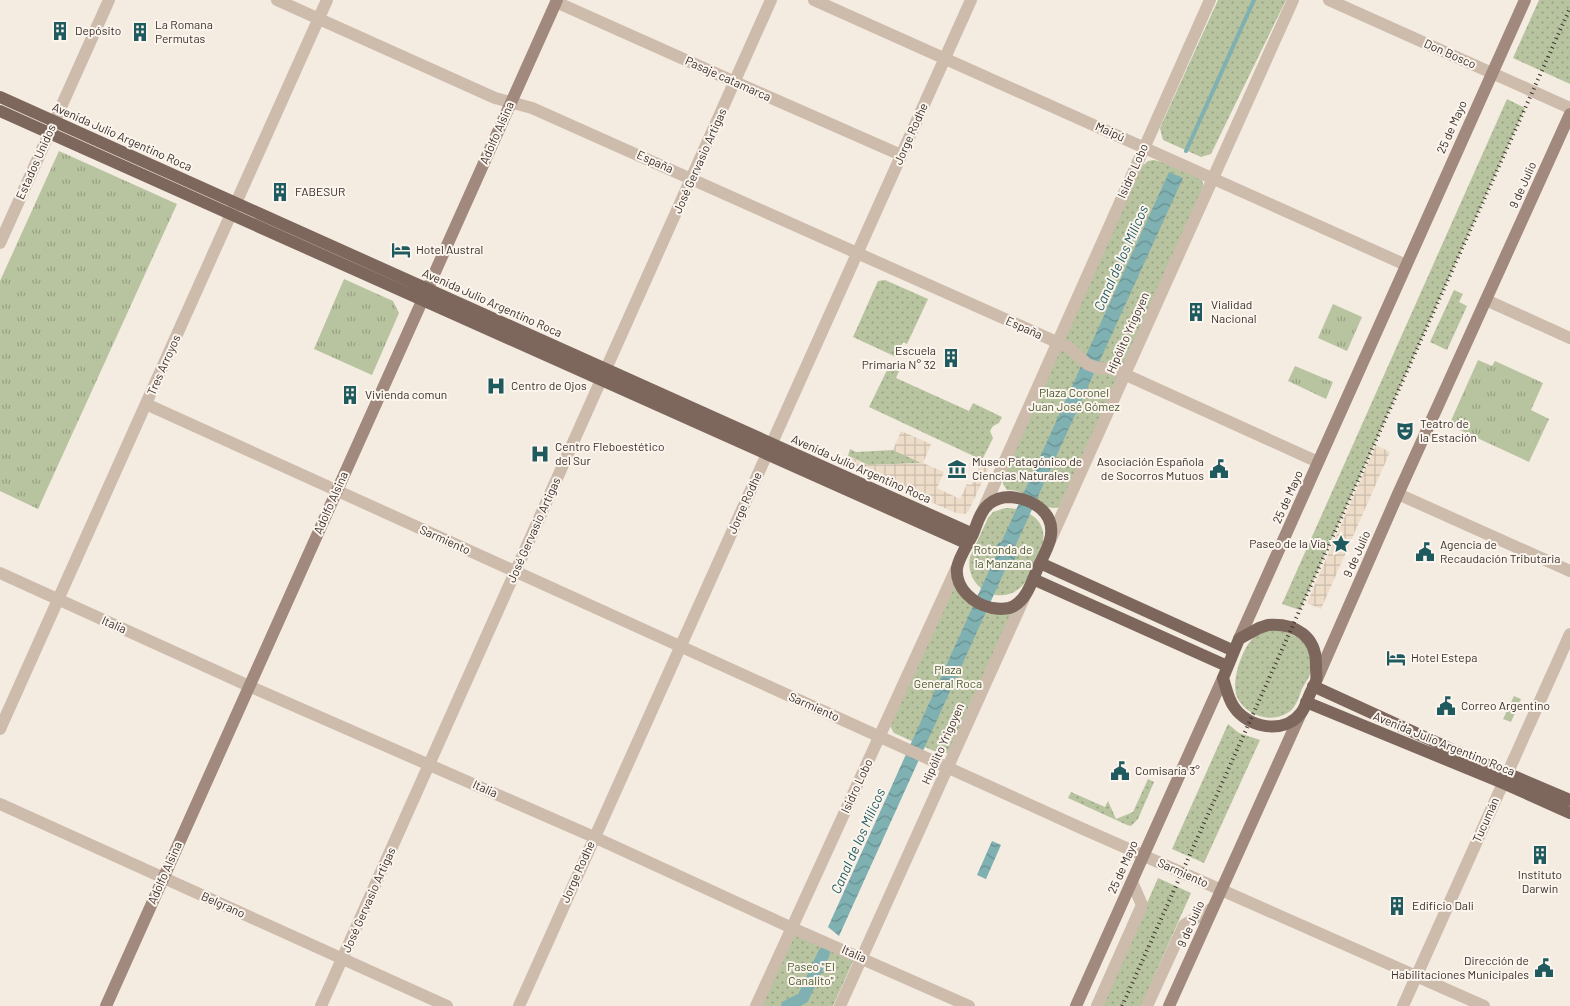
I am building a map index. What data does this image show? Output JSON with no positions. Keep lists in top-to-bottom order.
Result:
{
  "streets": {
    "main road": [
      "25 de Mayo",
      "Adolfo Alsina",
      "Avenida Julio Argentino Roca",
      "9 de Julio",
      "Hipólito Yrigoyen"
    ],
    "street": [
      "Don Bosco",
      "Pasaje catamarca",
      "Maipú",
      "Jorge Rodhe",
      "José Gervasio Artigas",
      "Estados Unidos",
      "España",
      "Isidro Lobo",
      "Tres Arroyos",
      "Sarmiento",
      "Italia",
      "Tucumán",
      "Belgrano"
    ]
  },
  "crossings": [
    ["Don Bosco", "25 de Mayo"],
    ["Pasaje catamarca", "Adolfo Alsina"],
    ["Pasaje catamarca", "Jorge Rodhe"],
    ["Pasaje catamarca", "José Gervasio Artigas"],
    ["25 de Mayo", "Maipú"],
    ["25 de Mayo", "Avenida Julio Argentino Roca"],
    ["25 de Mayo", "9 de Julio"],
    ["25 de Mayo", "Sarmiento"],
    ["Maipú", "Jorge Rodhe"],
    ["Maipú", "Isidro Lobo"],
    ["Maipú", "Hipólito Yrigoyen"],
    ["Adolfo Alsina", "Avenida Julio Argentino Roca"],
    ["Adolfo Alsina", "España"],
    ["Adolfo Alsina", "Sarmiento"],
    ["Adolfo Alsina", "Italia"],
    ["Adolfo Alsina", "Belgrano"],
    ["Jorge Rodhe", "Avenida Julio Argentino Roca"],
    ["Jorge Rodhe", "España"],
    ["Jorge Rodhe", "Sarmiento"],
    ["Jorge Rodhe", "Italia"],
    ["Avenida Julio Argentino Roca", "José Gervasio Artigas"],
    ["Avenida Julio Argentino Roca", "Estados Unidos"],
    ["Avenida Julio Argentino Roca", "Isidro Lobo"],
    ["Avenida Julio Argentino Roca", "9 de Julio"],
    ["Avenida Julio Argentino Roca", "Hipólito Yrigoyen"],
    ["Avenida Julio Argentino Roca", "Tres Arroyos"],
    ["Avenida Julio Argentino Roca", "Tucumán"],
    ["José Gervasio Artigas", "España"],
    ["José Gervasio Artigas", "Sarmiento"],
    ["José Gervasio Artigas", "Italia"],
    ["José Gervasio Artigas", "Belgrano"],
    ["España", "Isidro Lobo"],
    ["España", "Hipólito Yrigoyen"],
    ["España", "Tres Arroyos"],
    ["Isidro Lobo", "Hipólito Yrigoyen"],
    ["Isidro Lobo", "Sarmiento"],
    ["Isidro Lobo", "Italia"],
    ["9 de Julio", "Sarmiento"],
    ["Hipólito Yrigoyen", "Sarmiento"],
    ["Hipólito Yrigoyen", "Italia"],
    ["Tres Arroyos", "Sarmiento"],
    ["Tres Arroyos", "Italia"],
    ["Sarmiento", "Tucumán"]
  ],
  "water": ["Canal de los Milicos"],
  "parks": [
    "Plaza Coronel Juan José Gómez",
    "Rotonda de la Manzana",
    "Plaza General Roca",
    "Paseo \"El Canalito\""
  ],
  "places": {
    "building": [
      "Depósito",
      "La Romana Permutas",
      "FABESUR",
      "Vialidad Nacional",
      "Escuela Primaria N° 32",
      "Vivienda comun",
      "Instituto Darwin",
      "Edificio Dali"
    ],
    "hotel": ["Hotel Austral", "Hotel Estepa"],
    "hospital": ["Centro de Ojos", "Centro Fleboestético del Sur"],
    "theatre": ["Teatro de la Estación"],
    "museum": ["Museo Patagónico de Ciencias Naturales"],
    "public building": [
      "Asociación Española de Socorros Mutuos",
      "Agencia de Recaudación Tributaria",
      "Correo Argentino",
      "Comisaría 3°",
      "Dirección de Habilitaciones Municipales"
    ],
    "place": ["Paseo de la Vía"]
  }
}
